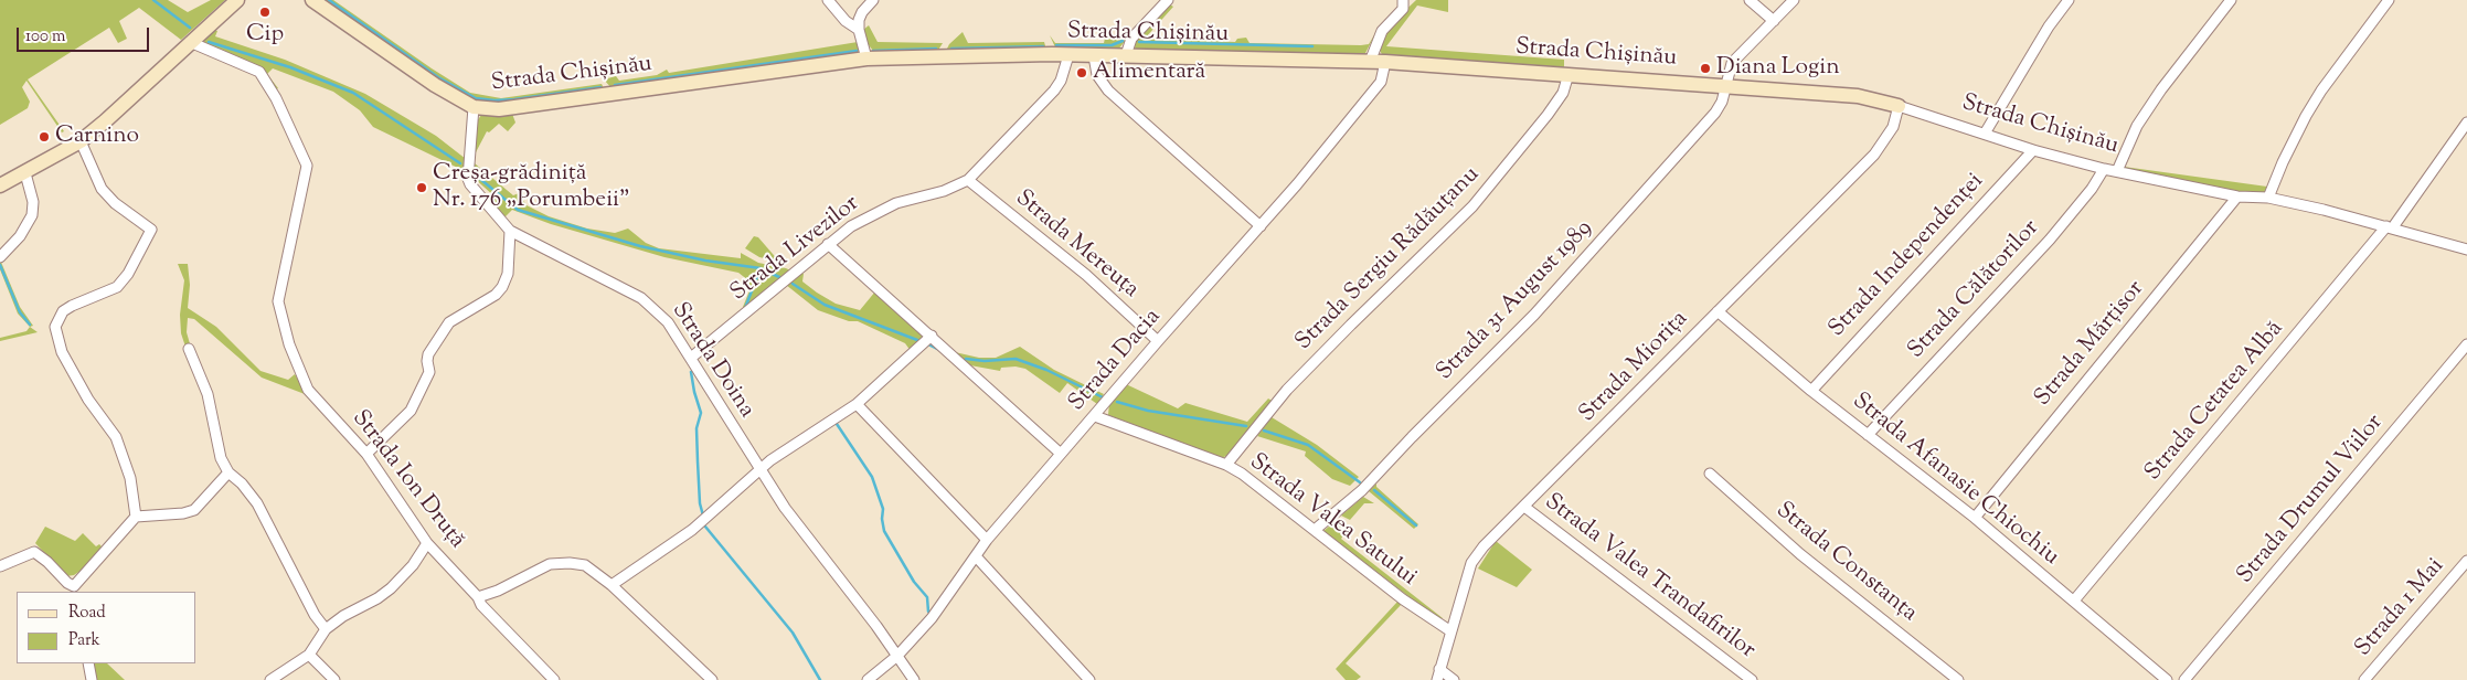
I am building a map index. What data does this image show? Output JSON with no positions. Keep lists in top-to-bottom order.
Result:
{
  "streets": {
    "street": [
      "Strada Chișinău",
      "Strada Mereuța",
      "Strada Livezilor",
      "Strada Independenței",
      "Strada Sergiu Rădăuțanu",
      "Strada Călătorilor",
      "Strada 31 August 1989",
      "Strada Mărțisor",
      "Strada Doina",
      "Strada Dacia",
      "Strada Miorița",
      "Strada Cetatea Albă",
      "Strada Ion Druță",
      "Strada Afanasie Chiochiu",
      "Strada Drumul Viilor",
      "Strada Valea Satului",
      "Strada Constanța",
      "Strada Valea Trandafirilor",
      "Strada 1 Mai"
    ]
  },
  "crossings": [
    ["Strada Chișinău", "Strada Livezilor"],
    ["Strada Chișinău", "Strada Independenței"],
    ["Strada Chișinău", "Strada Sergiu Rădăuțanu"],
    ["Strada Chișinău", "Strada Călătorilor"],
    ["Strada Chișinău", "Strada 31 August 1989"],
    ["Strada Chișinău", "Strada Mărțisor"],
    ["Strada Chișinău", "Strada Doina"],
    ["Strada Chișinău", "Strada Dacia"],
    ["Strada Chișinău", "Strada Miorița"],
    ["Strada Chișinău", "Strada Cetatea Albă"],
    ["Strada Mereuța", "Strada Livezilor"],
    ["Strada Mereuța", "Strada Dacia"],
    ["Strada Livezilor", "Strada Doina"],
    ["Strada Independenței", "Strada Afanasie Chiochiu"],
    ["Strada Sergiu Rădăuțanu", "Strada Valea Satului"],
    ["Strada Călătorilor", "Strada Afanasie Chiochiu"],
    ["Strada 31 August 1989", "Strada Valea Satului"],
    ["Strada Mărțisor", "Strada Afanasie Chiochiu"],
    ["Strada Doina", "Strada Dacia"],
    ["Strada Dacia", "Strada Valea Satului"],
    ["Strada Miorița", "Strada Afanasie Chiochiu"],
    ["Strada Miorița", "Strada Valea Satului"],
    ["Strada Miorița", "Strada Valea Trandafirilor"],
    ["Strada Cetatea Albă", "Strada Afanasie Chiochiu"]
  ],
  "places": [
    "Cip",
    "Diana Login",
    "Alimentară",
    "Carnino",
    "Creşa-grădiniţă Nr. 176 „Porumbeii”"
  ],
  "legend": ["Road", "Park"],
  "scale_bar": "100 m"
}
